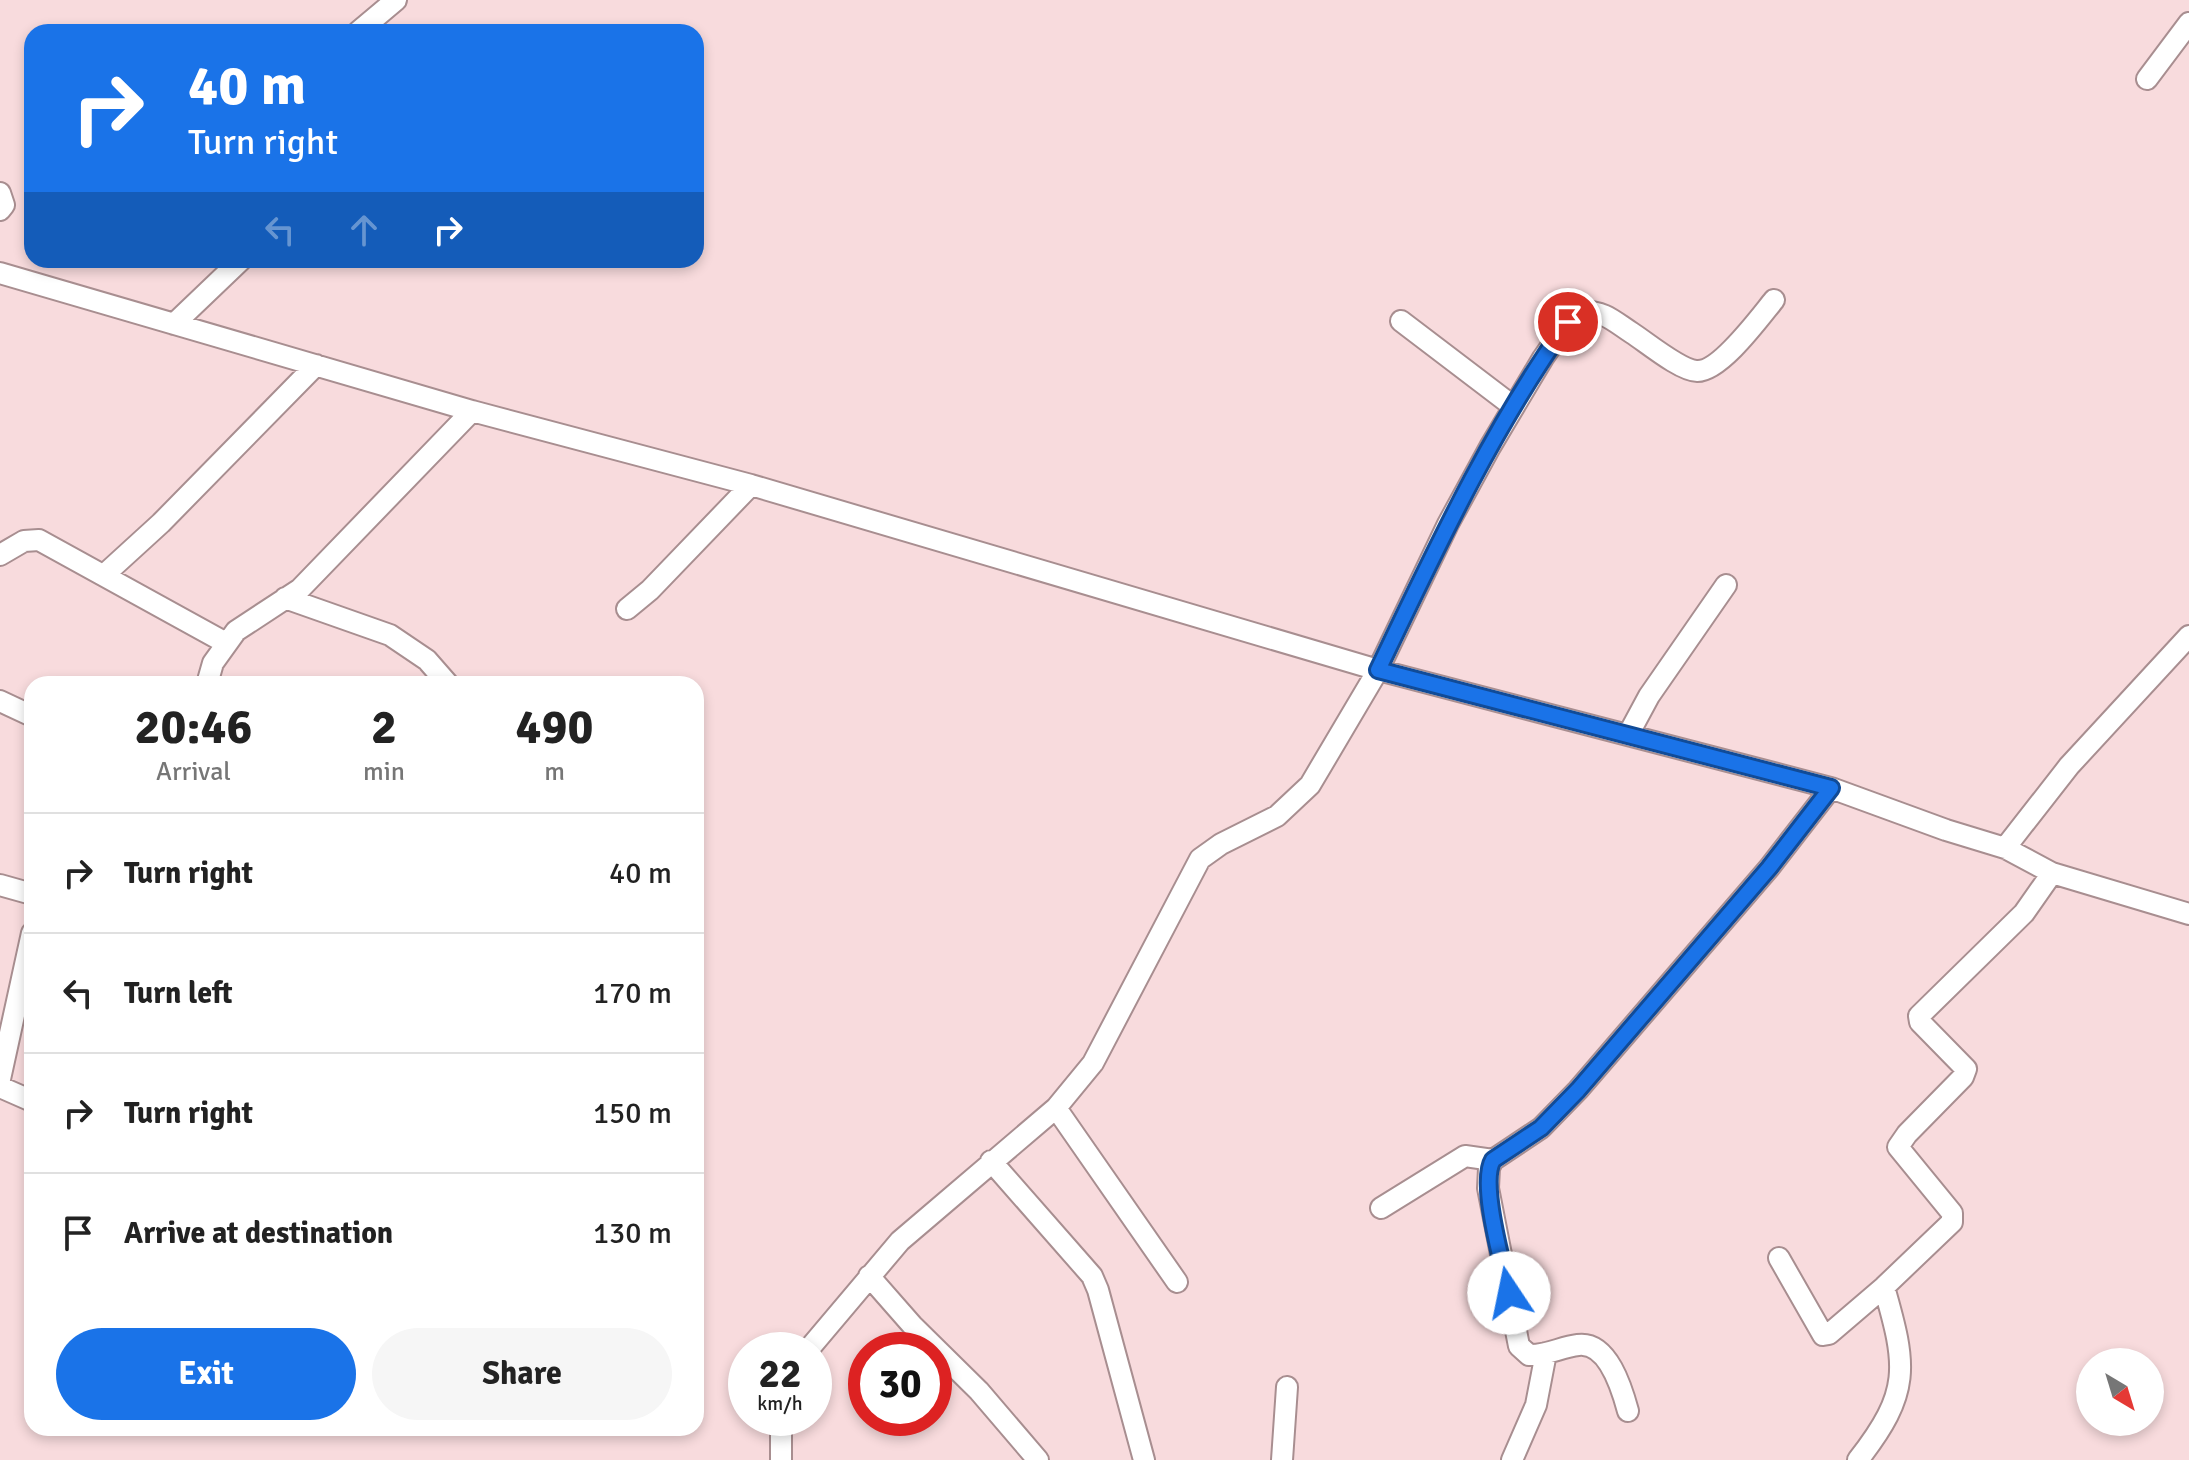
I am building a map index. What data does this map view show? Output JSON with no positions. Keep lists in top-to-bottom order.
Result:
{
  "north": "bottom right",
  "page": {
    "turn": ["40 m", "Turn right"],
    "eta": [
      "20:46",
      "Arrival",
      "2",
      "min",
      "490",
      "m"
    ],
    "list": [
      {
        "name": "Turn right",
        "value": "40 m"
      },
      {
        "name": "Turn left",
        "value": "170 m"
      },
      {
        "name": "Turn right",
        "value": "150 m"
      },
      {
        "name": "Arrive at destination",
        "value": "130 m"
      }
    ],
    "buttons": ["Exit", "Share"],
    "speed": "22 km/h",
    "limit": "30"
  }
}
